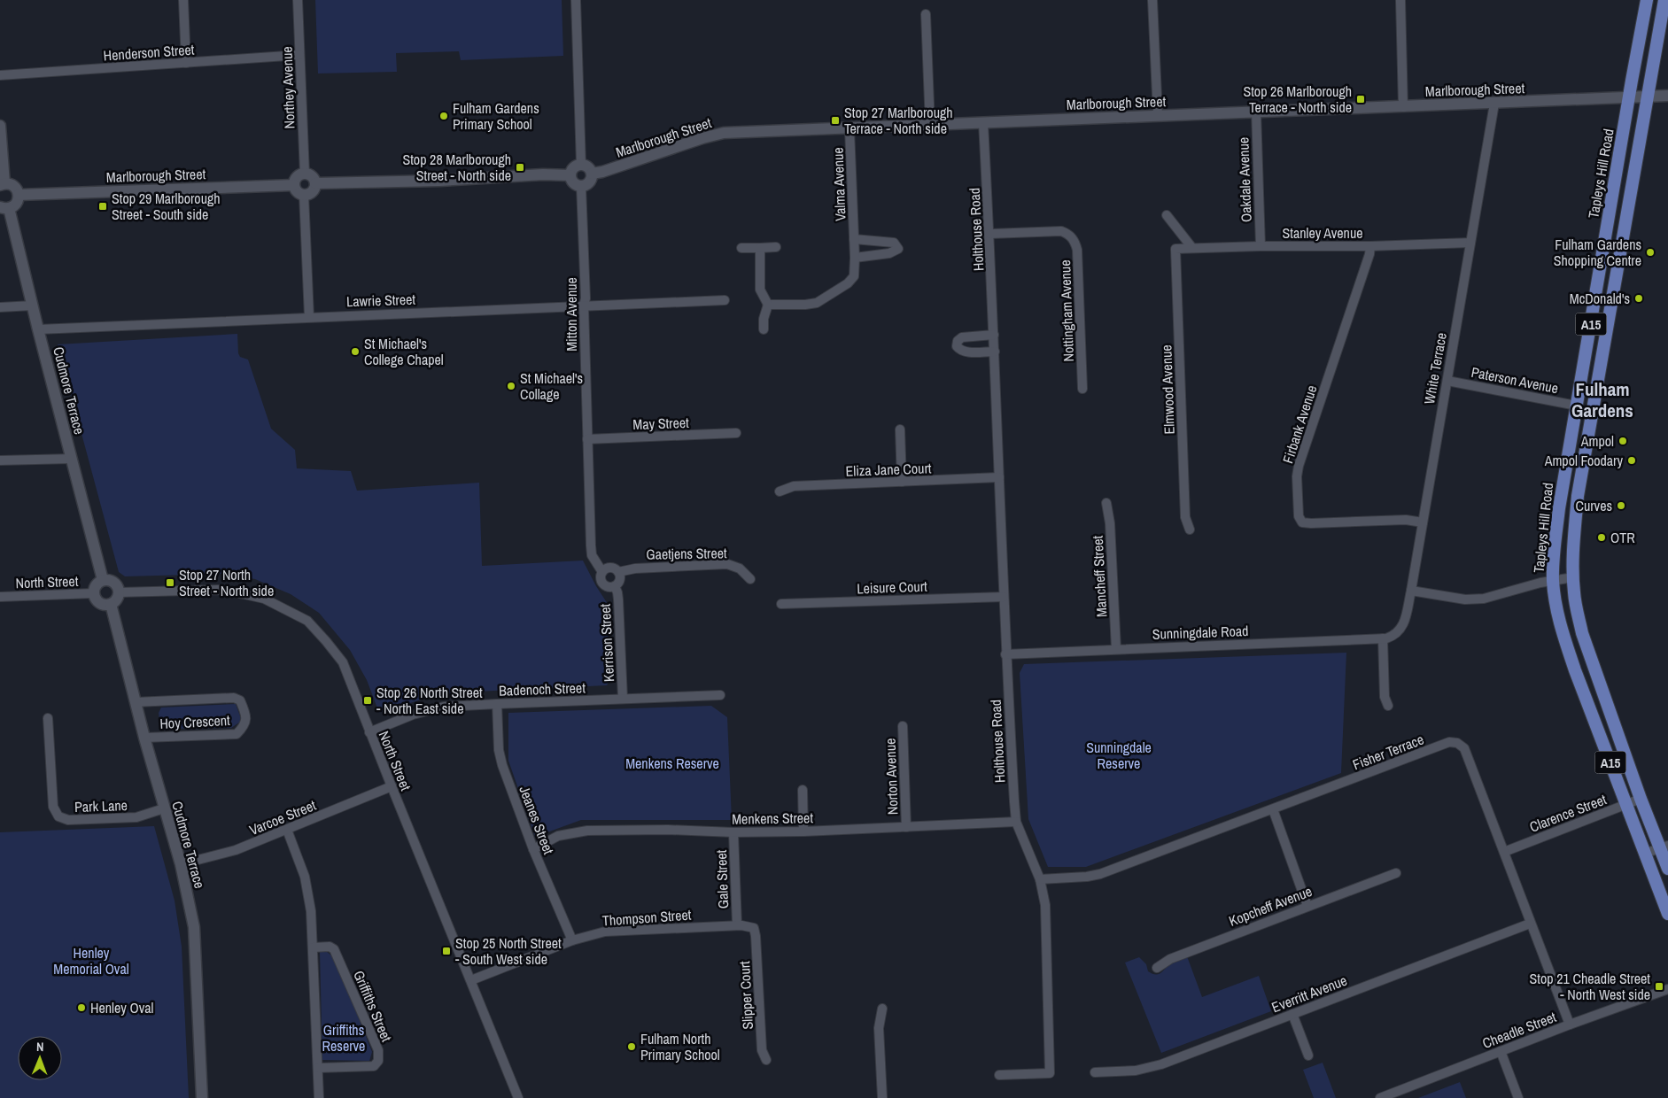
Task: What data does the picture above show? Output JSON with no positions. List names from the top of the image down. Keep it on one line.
{"streets":{"main road":["Tapleys Hill Road","A15"],"street":["Henderson Street","Northey Avenue","Marlborough Street","Oakdale Avenue","Valma Avenue","Holthouse Road","Stanley Avenue","Lawrie Street","Nottingham Avenue","Mitton Avenue","White Terrace","Paterson Avenue","Elmwood Avenue","Cudmore Terrace","May Street","Firbank Avenue","Eliza Jane Court","Gaetjens Street","Mancheff Street","North Street","Leisure Court","Sunningdale Road","Kerrison Street","Badenoch Street","Hoy Crescent","Fisher Terrace","Norton Avenue","Park Lane","Clarence Street","Varcoe Street","Menkens Street","Jeanes Street","Gale Street","Kopcheff Avenue","Thompson Street","Everritt Avenue","Slipper Court","Griffiths Street","Cheadle Street"]},"crossings":[["Henderson Street","Northey Avenue"],["Northey Avenue","Marlborough Street"],["Marlborough Street","Tapleys Hill Road"],["Marlborough Street","Oakdale Avenue"],["Marlborough Street","Valma Avenue"],["Marlborough Street","Holthouse Road"],["Marlborough Street","Mitton Avenue"],["Marlborough Street","A15"],["Marlborough Street","White Terrace"],["Tapleys Hill Road","Paterson Avenue"],["Tapleys Hill Road","Clarence Street"],["Oakdale Avenue","Stanley Avenue"],["Holthouse Road","Nottingham Avenue"],["Holthouse Road","Eliza Jane Court"],["Holthouse Road","Leisure Court"],["Holthouse Road","Sunningdale Road"],["Holthouse Road","Fisher Terrace"],["Holthouse Road","Menkens Street"],["Stanley Avenue","White Terrace"],["Stanley Avenue","Elmwood Avenue"],["Stanley Avenue","Firbank Avenue"],["Lawrie Street","Mitton Avenue"],["Lawrie Street","Cudmore Terrace"],["Mitton Avenue","May Street"],["Mitton Avenue","Gaetjens Street"],["Mitton Avenue","Kerrison Street"],["A15","Clarence Street"],["White Terrace","Paterson Avenue"],["White Terrace","Firbank Avenue"],["White Terrace","Sunningdale Road"],["Cudmore Terrace","North Street"],["Cudmore Terrace","Hoy Crescent"],["Cudmore Terrace","Park Lane"],["Cudmore Terrace","Varcoe Street"],["Gaetjens Street","Kerrison Street"],["Mancheff Street","Sunningdale Road"],["North Street","Badenoch Street"],["North Street","Varcoe Street"],["North Street","Thompson Street"],["Kerrison Street","Badenoch Street"],["Badenoch Street","Jeanes Street"],["Fisher Terrace","Clarence Street"],["Fisher Terrace","Everritt Avenue"],["Fisher Terrace","Cheadle Street"],["Norton Avenue","Menkens Street"],["Menkens Street","Jeanes Street"],["Menkens Street","Gale Street"],["Jeanes Street","Thompson Street"],["Gale Street","Thompson Street"],["Thompson Street","Slipper Court"]],"districts":["Fulham Gardens"],"parks":["Sunningdale Reserve","Menkens Reserve","Henley Memorial Oval","Griffiths Reserve"],"places":{"transit":["Stop 26 Marlborough Terrace - North side","Stop 27 Marlborough Terrace - North side","Stop 28 Marlborough Street - North side","Stop 29 Marlborough Street - South side","Stop 27 North Street - North side","Stop 26 North Street - North East side","Stop 25 North Street - South West side","Stop 21 Cheadle Street - North West side"],"other":["Fulham Gardens Primary School","Fulham Gardens Shopping Centre","McDonald's","St Michael's College Chapel","St Michael's Collage","Ampol","Ampol Foodary","Curves","OTR","Henley Oval","Fulham North Primary School"]},"north":"top"}
